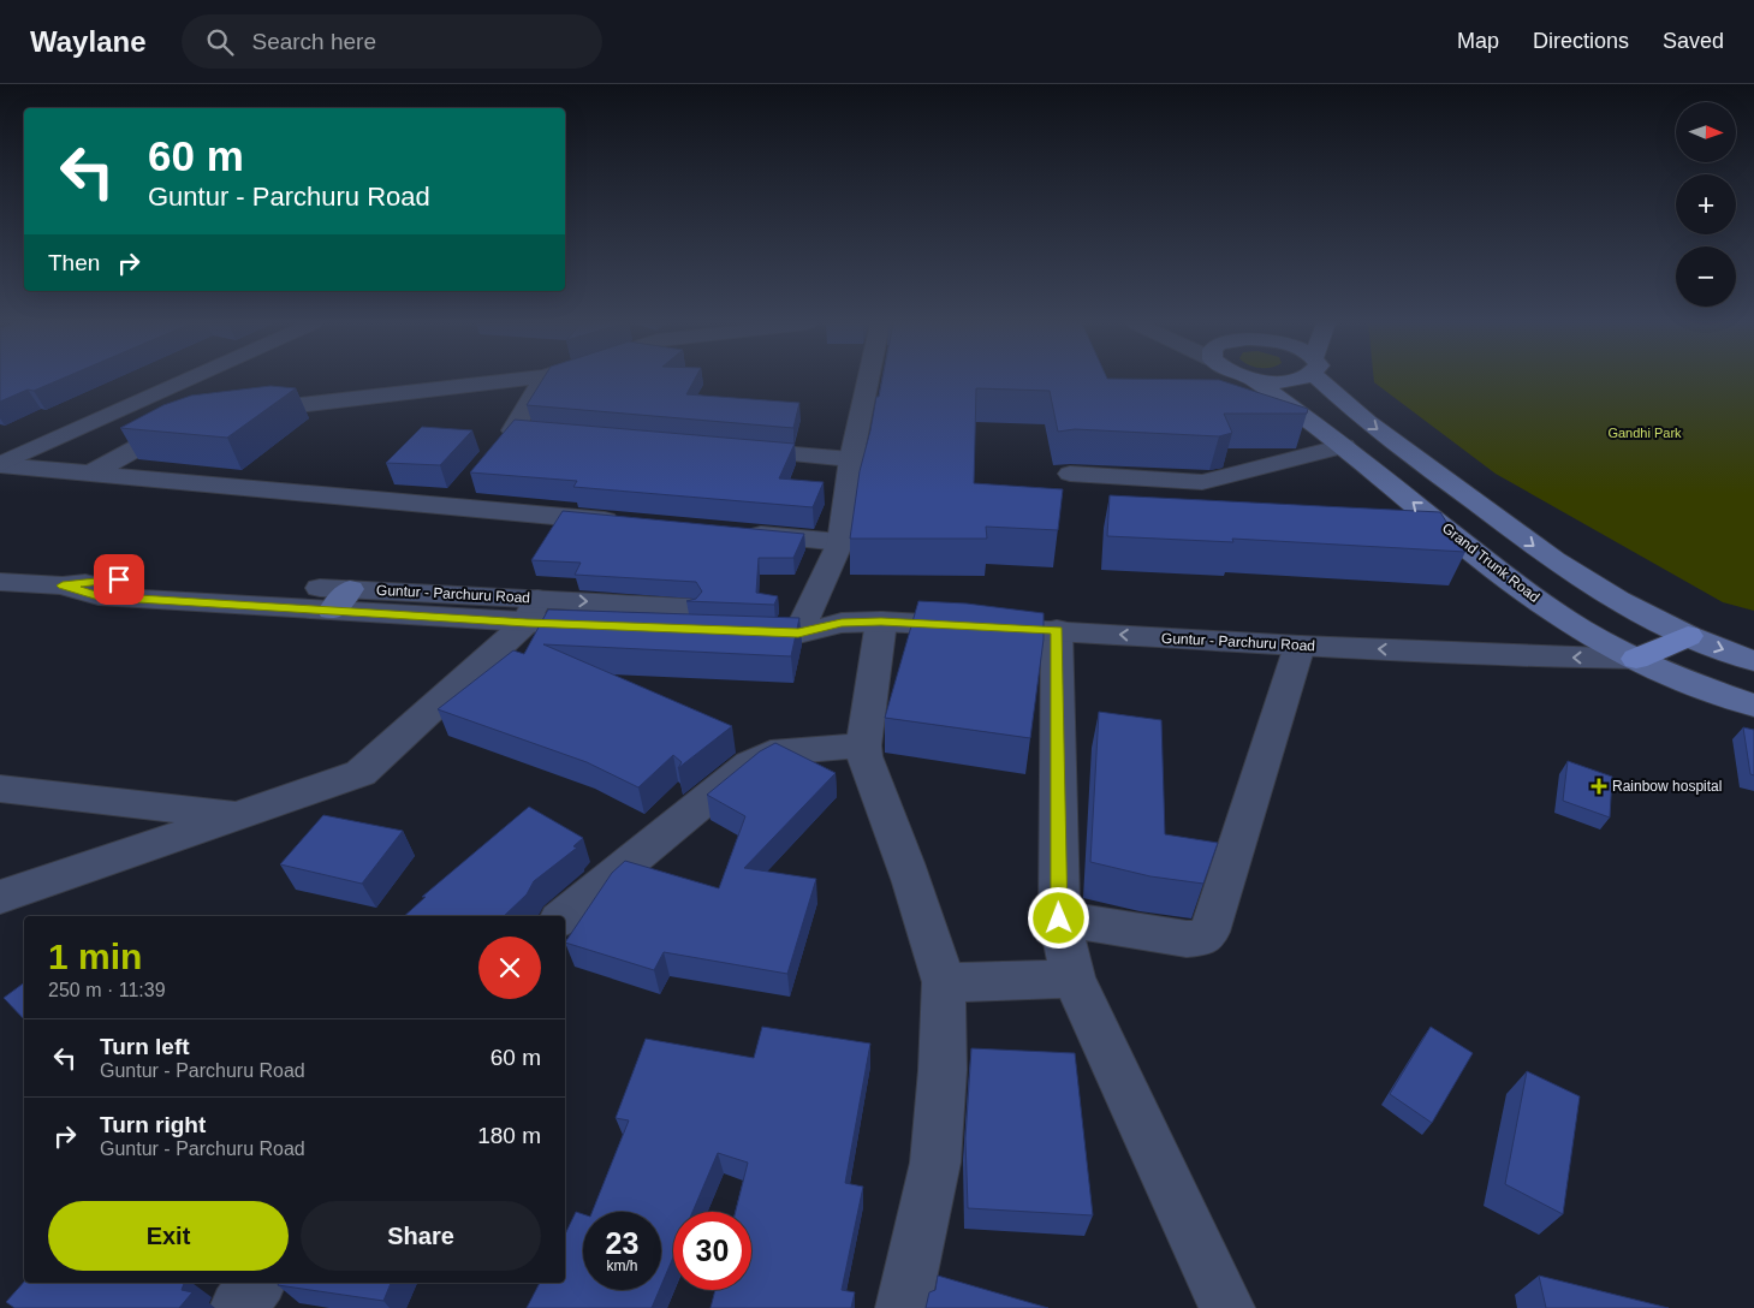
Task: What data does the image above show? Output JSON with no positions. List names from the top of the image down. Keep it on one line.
{"streets":{"main road":["Grand Trunk Road"],"street":["Guntur - Parchuru Road"]},"crossings":[["Grand Trunk Road","Guntur - Parchuru Road"]],"parks":["Gandhi Park"],"places":{"health":["Rainbow hospital"]},"north":"right","page":{"header":"Waylane","search":"Search here","nav":["Map","Directions","Saved"],"map_buttons":["+","−"],"turn":["60 m","Guntur - Parchuru Road"],"then":"Then","heading":["1 min","250 m · 11:39"],"list":[{"name":"Turn left","note":"Guntur - Parchuru Road","value":"60 m"},{"name":"Turn right","note":"Guntur - Parchuru Road","value":"180 m"}],"buttons":["Exit","Share"],"speed":"23 km/h","limit":"30"}}
